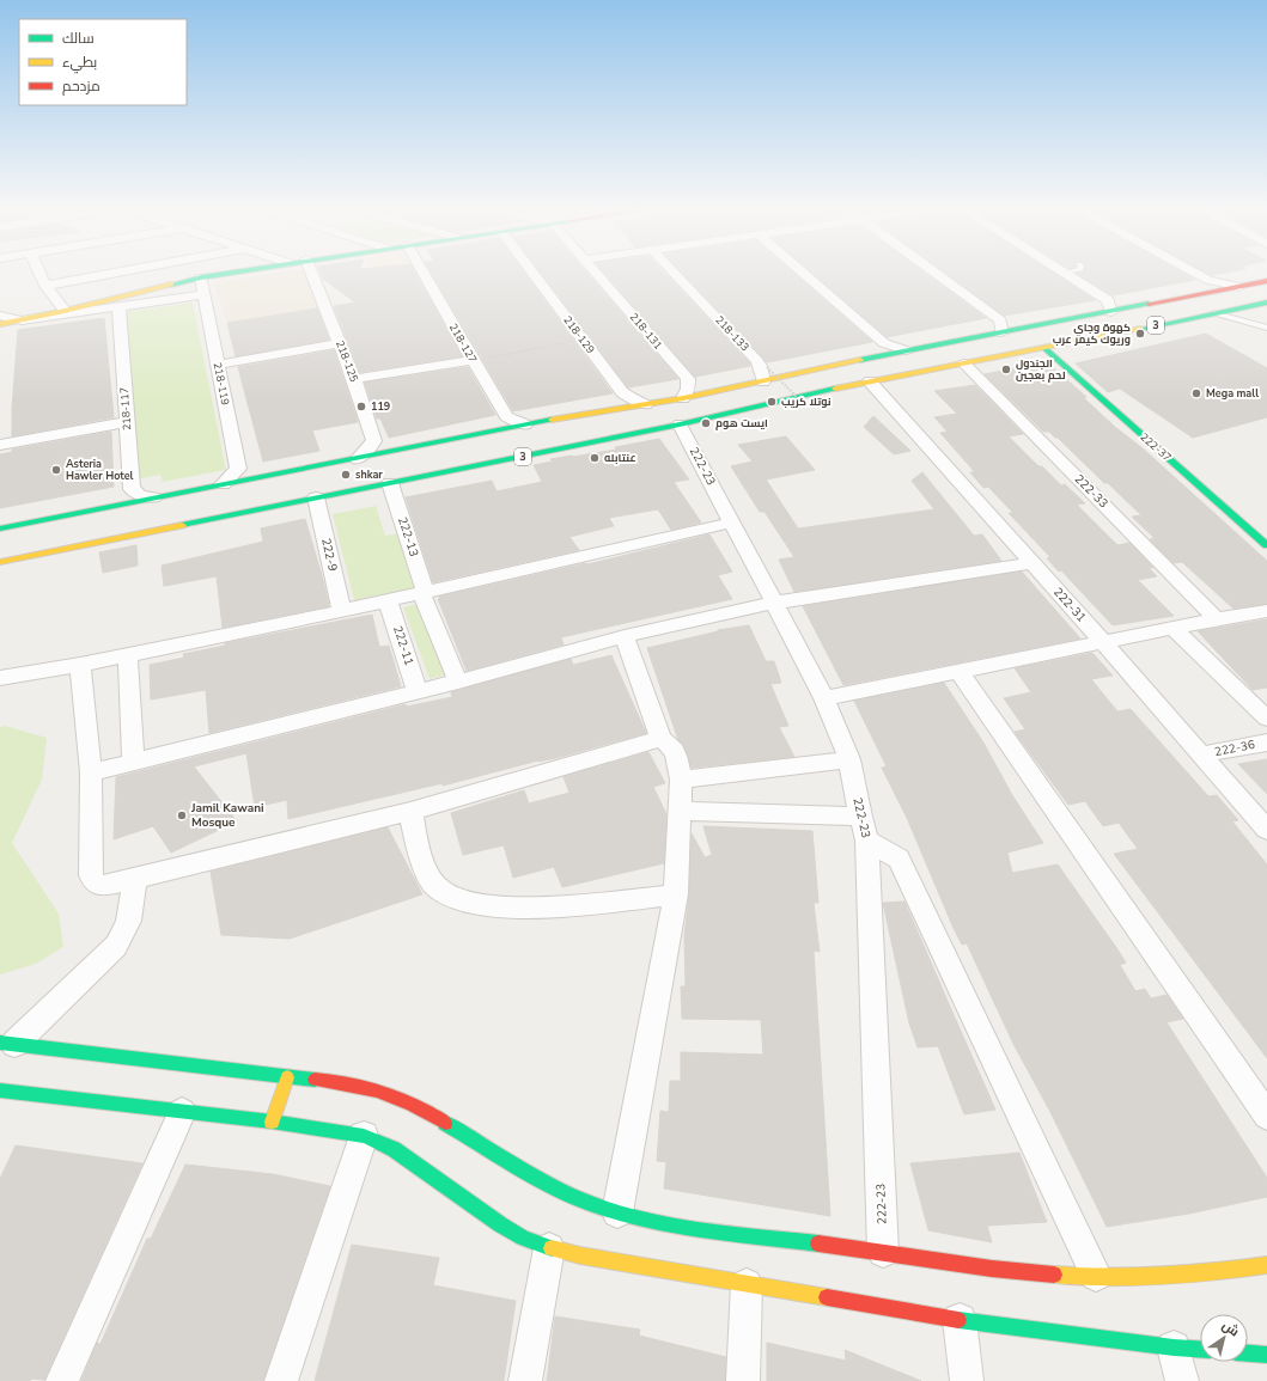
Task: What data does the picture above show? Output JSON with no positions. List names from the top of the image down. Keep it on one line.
{"streets":{"main road":["3","222-37"],"street":["218-131","218-133","218-129","218-127","218-125","218-119","218-117","222-23","222-33","222-13","222-9","222-31","222-11","222-36"]},"crossings":[["3","218-131"],["3","218-133"],["3","218-129"],["3","218-127"],["3","218-125"],["3","218-119"],["3","218-117"],["3","222-37"],["3","222-23"],["3","222-33"],["3","222-13"],["3","222-9"],["3","222-31"],["222-31","222-36"]],"places":["كهوة وجاي وريوك كيمر عرب","الجندول لحم بعجين","Mega mall","نوتلا كريب","119","ايست هوم","عنتابله","Asteria Hawler Hotel","shkar","Jamil Kawani Mosque"],"legend":["سالك","بطيء","مزدحم"],"north":"top right"}
